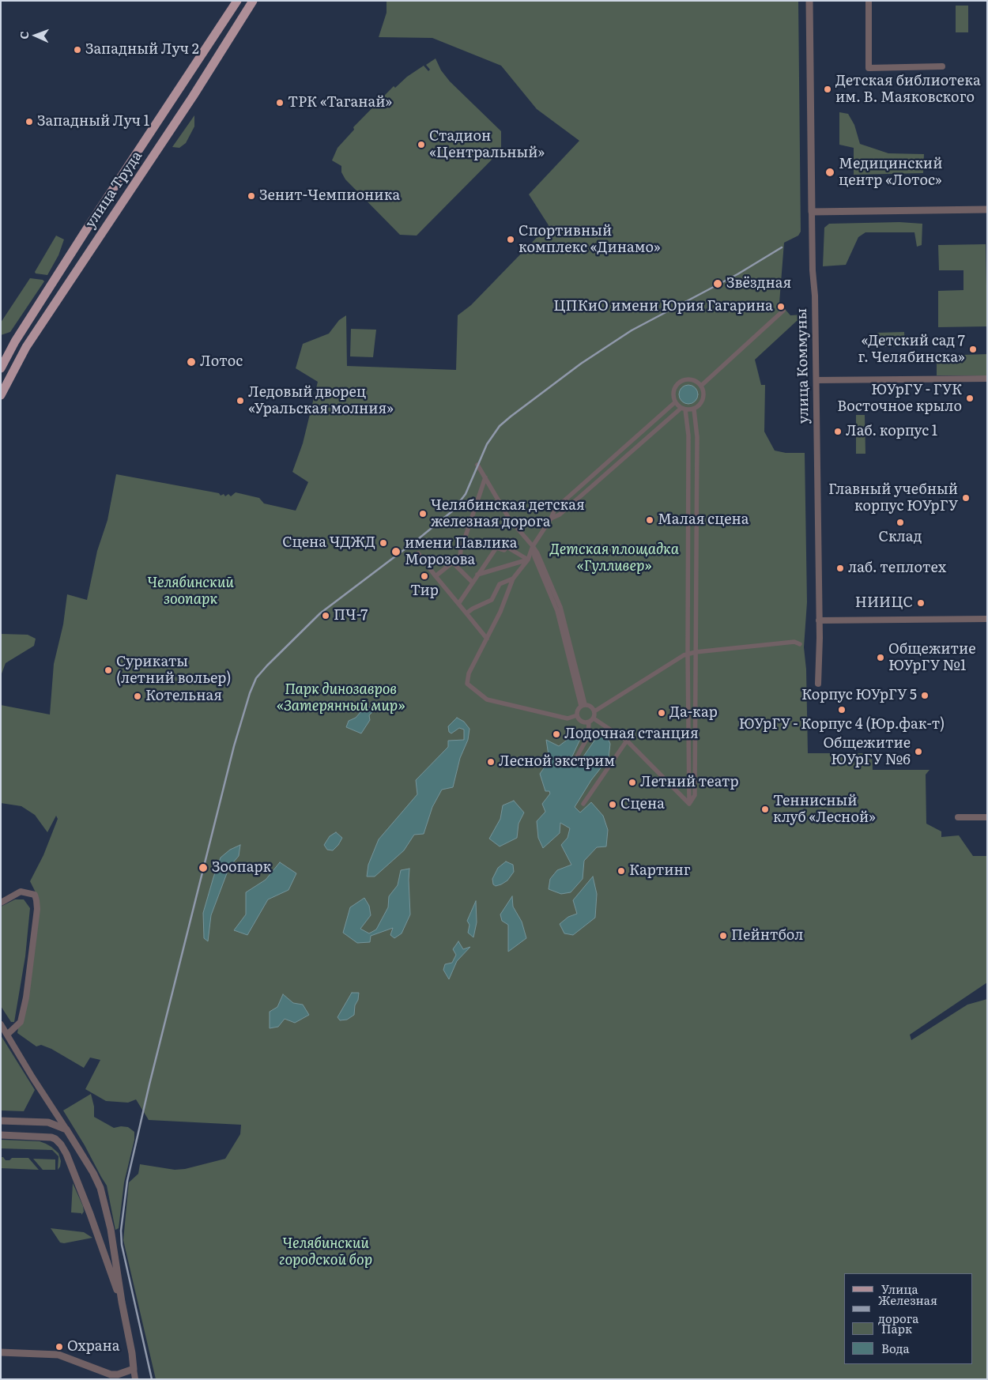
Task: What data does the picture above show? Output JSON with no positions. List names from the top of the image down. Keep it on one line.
{"streets":{"main road":["улица Труда"],"street":["улица Коммуны"]},"parks":["Детская площадка «Гулливер»","Челябинский зоопарк","Парк динозавров «Затерянный мир»","Челябинский городской бор"],"places":["Западный Луч 2","Детская библиотека им. В. Маяковского","ТРК «Таганай»","Западный Луч 1","Стадион «Центральный»","Медицинский центр «Лотос»","Зенит-Чемпионика","Спортивный комплекс «Динамо»","Звёздная","ЦПКиО имени Юрия Гагарина","«Детский сад 7 г. Челябинска»","Лотос","ЮУрГУ - ГУК Восточное крыло","Ледовый дворец «Уральская молния»","Лаб. корпус 1","Главный учебный корпус ЮУрГУ","Челябинская детская железная дорога","Малая сцена","Склад","Сцена ЧДЖД","имени Павлика Морозова","лаб. теплотех","Тир","НИИЦС","ПЧ-7","Общежитие ЮУрГУ №1","Сурикаты (летний вольер)","Корпус ЮУрГУ 5","Котельная","ЮУрГУ - Корпус 4 (Юр.фак-т)","Да-кар","Лодочная станция","Общежитие ЮУрГУ №6","Лесной экстрим","Летний театр","Сцена","Теннисный клуб «Лесной»","Зоопарк","Картинг","Пейнтбол","Охрана"],"legend":["Улица","Железная дорога","Парк","Вода"],"north":"left"}
